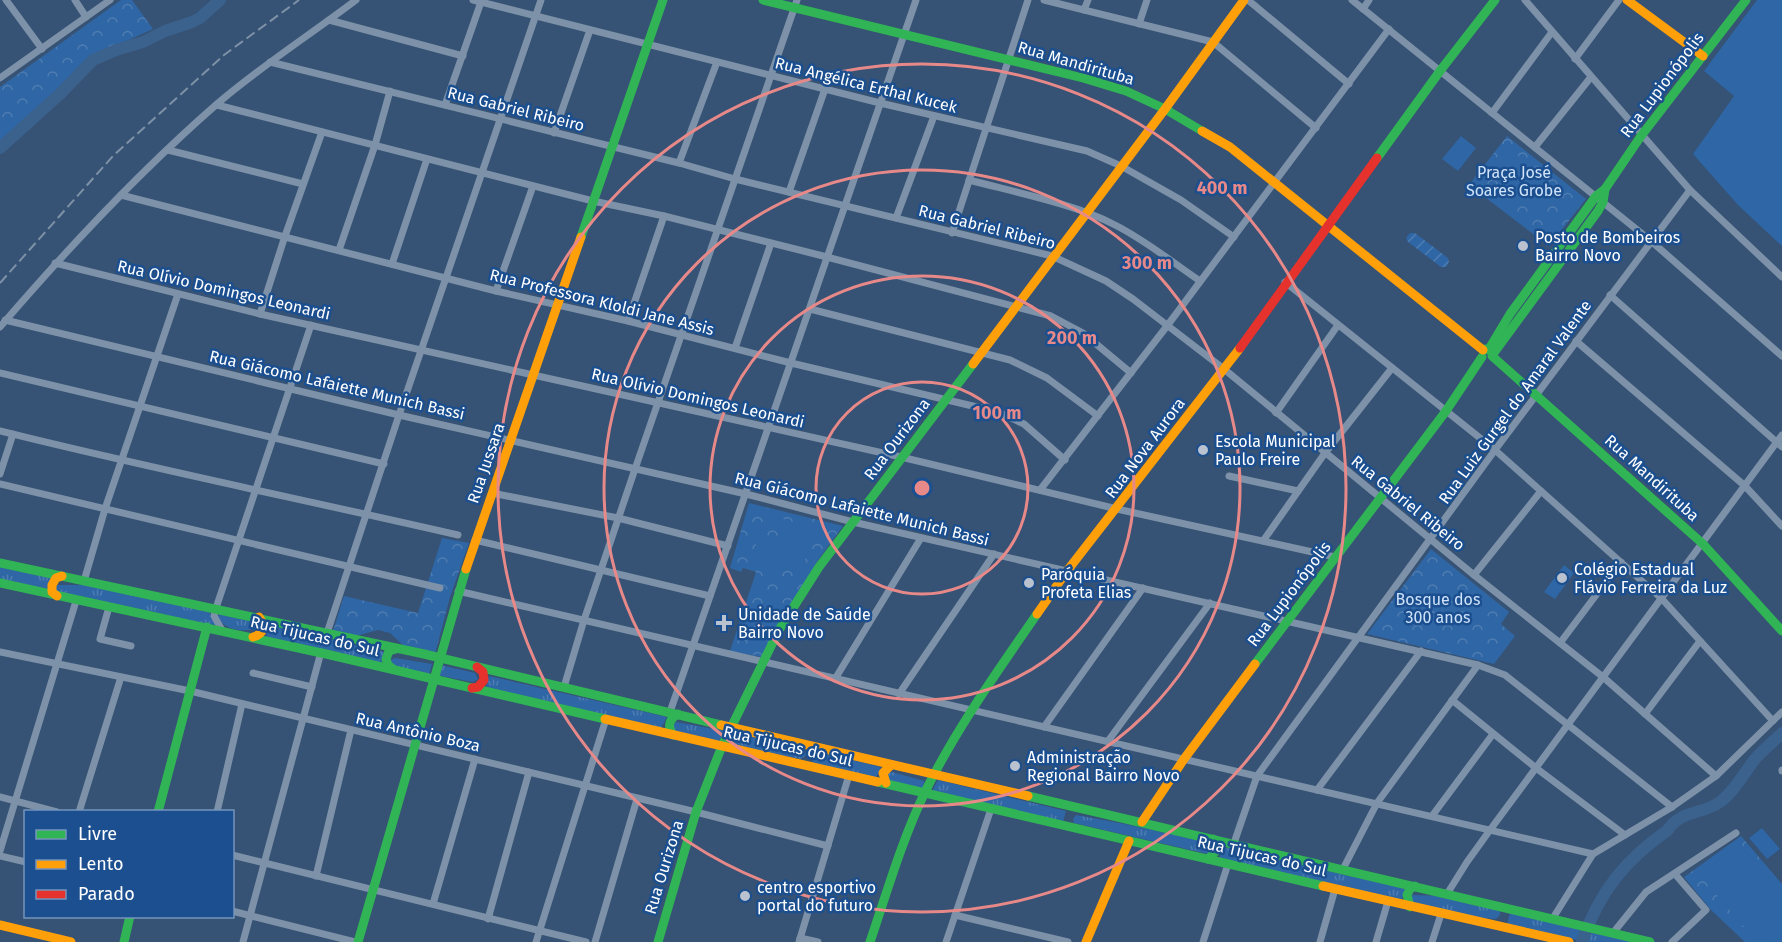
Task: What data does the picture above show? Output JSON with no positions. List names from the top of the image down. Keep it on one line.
{"streets":{"main road":["Rua Mandirituba","Rua Lupionópolis","Rua Ourizona","Rua Nova Aurora","Rua Jussara","Rua Tijucas do Sul"],"street":["Rua Angélica Erthal Kucek","Rua Gabriel Ribeiro","Rua Olívio Domingos Leonardi","Rua Professora Kloldi Jane Assis","Rua Giácomo Lafaiette Munich Bassi","Rua Luiz Gurgel do Amaral Valente","Rua Antônio Boza"]},"crossings":[["Rua Mandirituba","Rua Lupionópolis"],["Rua Mandirituba","Rua Luiz Gurgel do Amaral Valente"],["Rua Mandirituba","Rua Ourizona"],["Rua Mandirituba","Rua Nova Aurora"],["Rua Angélica Erthal Kucek","Rua Ourizona"],["Rua Angélica Erthal Kucek","Rua Jussara"],["Rua Lupionópolis","Rua Gabriel Ribeiro"],["Rua Lupionópolis","Rua Olívio Domingos Leonardi"],["Rua Lupionópolis","Rua Giácomo Lafaiette Munich Bassi"],["Rua Lupionópolis","Rua Tijucas do Sul"],["Rua Gabriel Ribeiro","Rua Luiz Gurgel do Amaral Valente"],["Rua Gabriel Ribeiro","Rua Ourizona"],["Rua Gabriel Ribeiro","Rua Nova Aurora"],["Rua Gabriel Ribeiro","Rua Jussara"],["Rua Olívio Domingos Leonardi","Rua Ourizona"],["Rua Olívio Domingos Leonardi","Rua Nova Aurora"],["Rua Olívio Domingos Leonardi","Rua Jussara"],["Rua Professora Kloldi Jane Assis","Rua Ourizona"],["Rua Professora Kloldi Jane Assis","Rua Jussara"],["Rua Giácomo Lafaiette Munich Bassi","Rua Luiz Gurgel do Amaral Valente"],["Rua Giácomo Lafaiette Munich Bassi","Rua Ourizona"],["Rua Giácomo Lafaiette Munich Bassi","Rua Nova Aurora"],["Rua Giácomo Lafaiette Munich Bassi","Rua Jussara"],["Rua Luiz Gurgel do Amaral Valente","Rua Tijucas do Sul"],["Rua Ourizona","Rua Tijucas do Sul"],["Rua Ourizona","Rua Antônio Boza"],["Rua Nova Aurora","Rua Tijucas do Sul"],["Rua Jussara","Rua Tijucas do Sul"],["Rua Jussara","Rua Antônio Boza"]],"parks":["Praça José Soares Grobe","Bosque dos 300 anos"],"places":{"other":["Posto de Bombeiros Bairro Novo","Escola Municipal Paulo Freire","Colégio Estadual Flávio Ferreira da Luz","Paróquia Profeta Elias","Administração Regional Bairro Novo","centro esportivo portal do futuro"],"health":["Unidade de Saúde Bairro Novo"]},"legend":["Livre","Lento","Parado"],"rings":["400 m","300 m","200 m","100 m"]}
